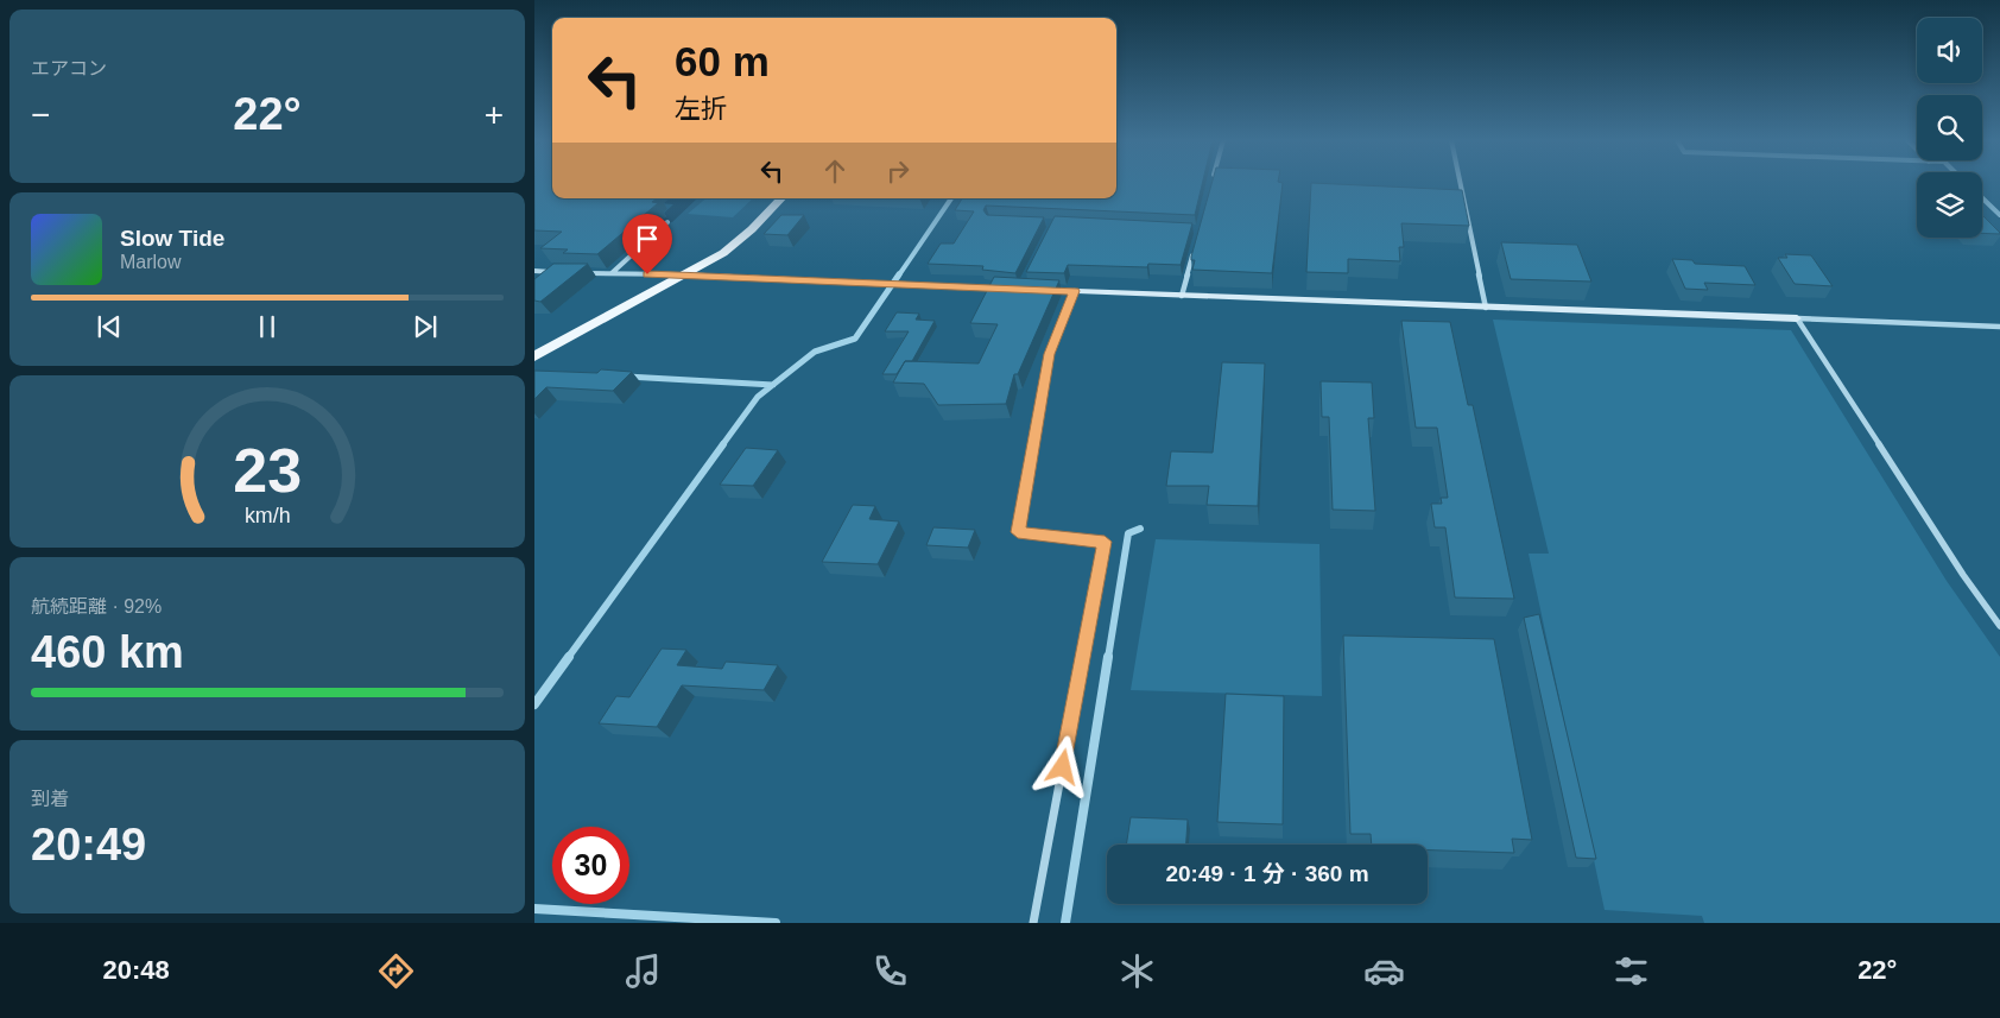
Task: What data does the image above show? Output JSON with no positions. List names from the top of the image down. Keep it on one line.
{"page":{"tile":["エアコン",["航続距離 · 92%","460 km"],["到着","20:49"]],"turn":["60 m","左折"],"heat":["−","22°","+"],"song":["Slow Tide","Marlow"],"limit":"30","trip":"20:49 · 1 分 · 360 m","tabs":["20:48","22°"],"gauge":["23","km/h"]}}
